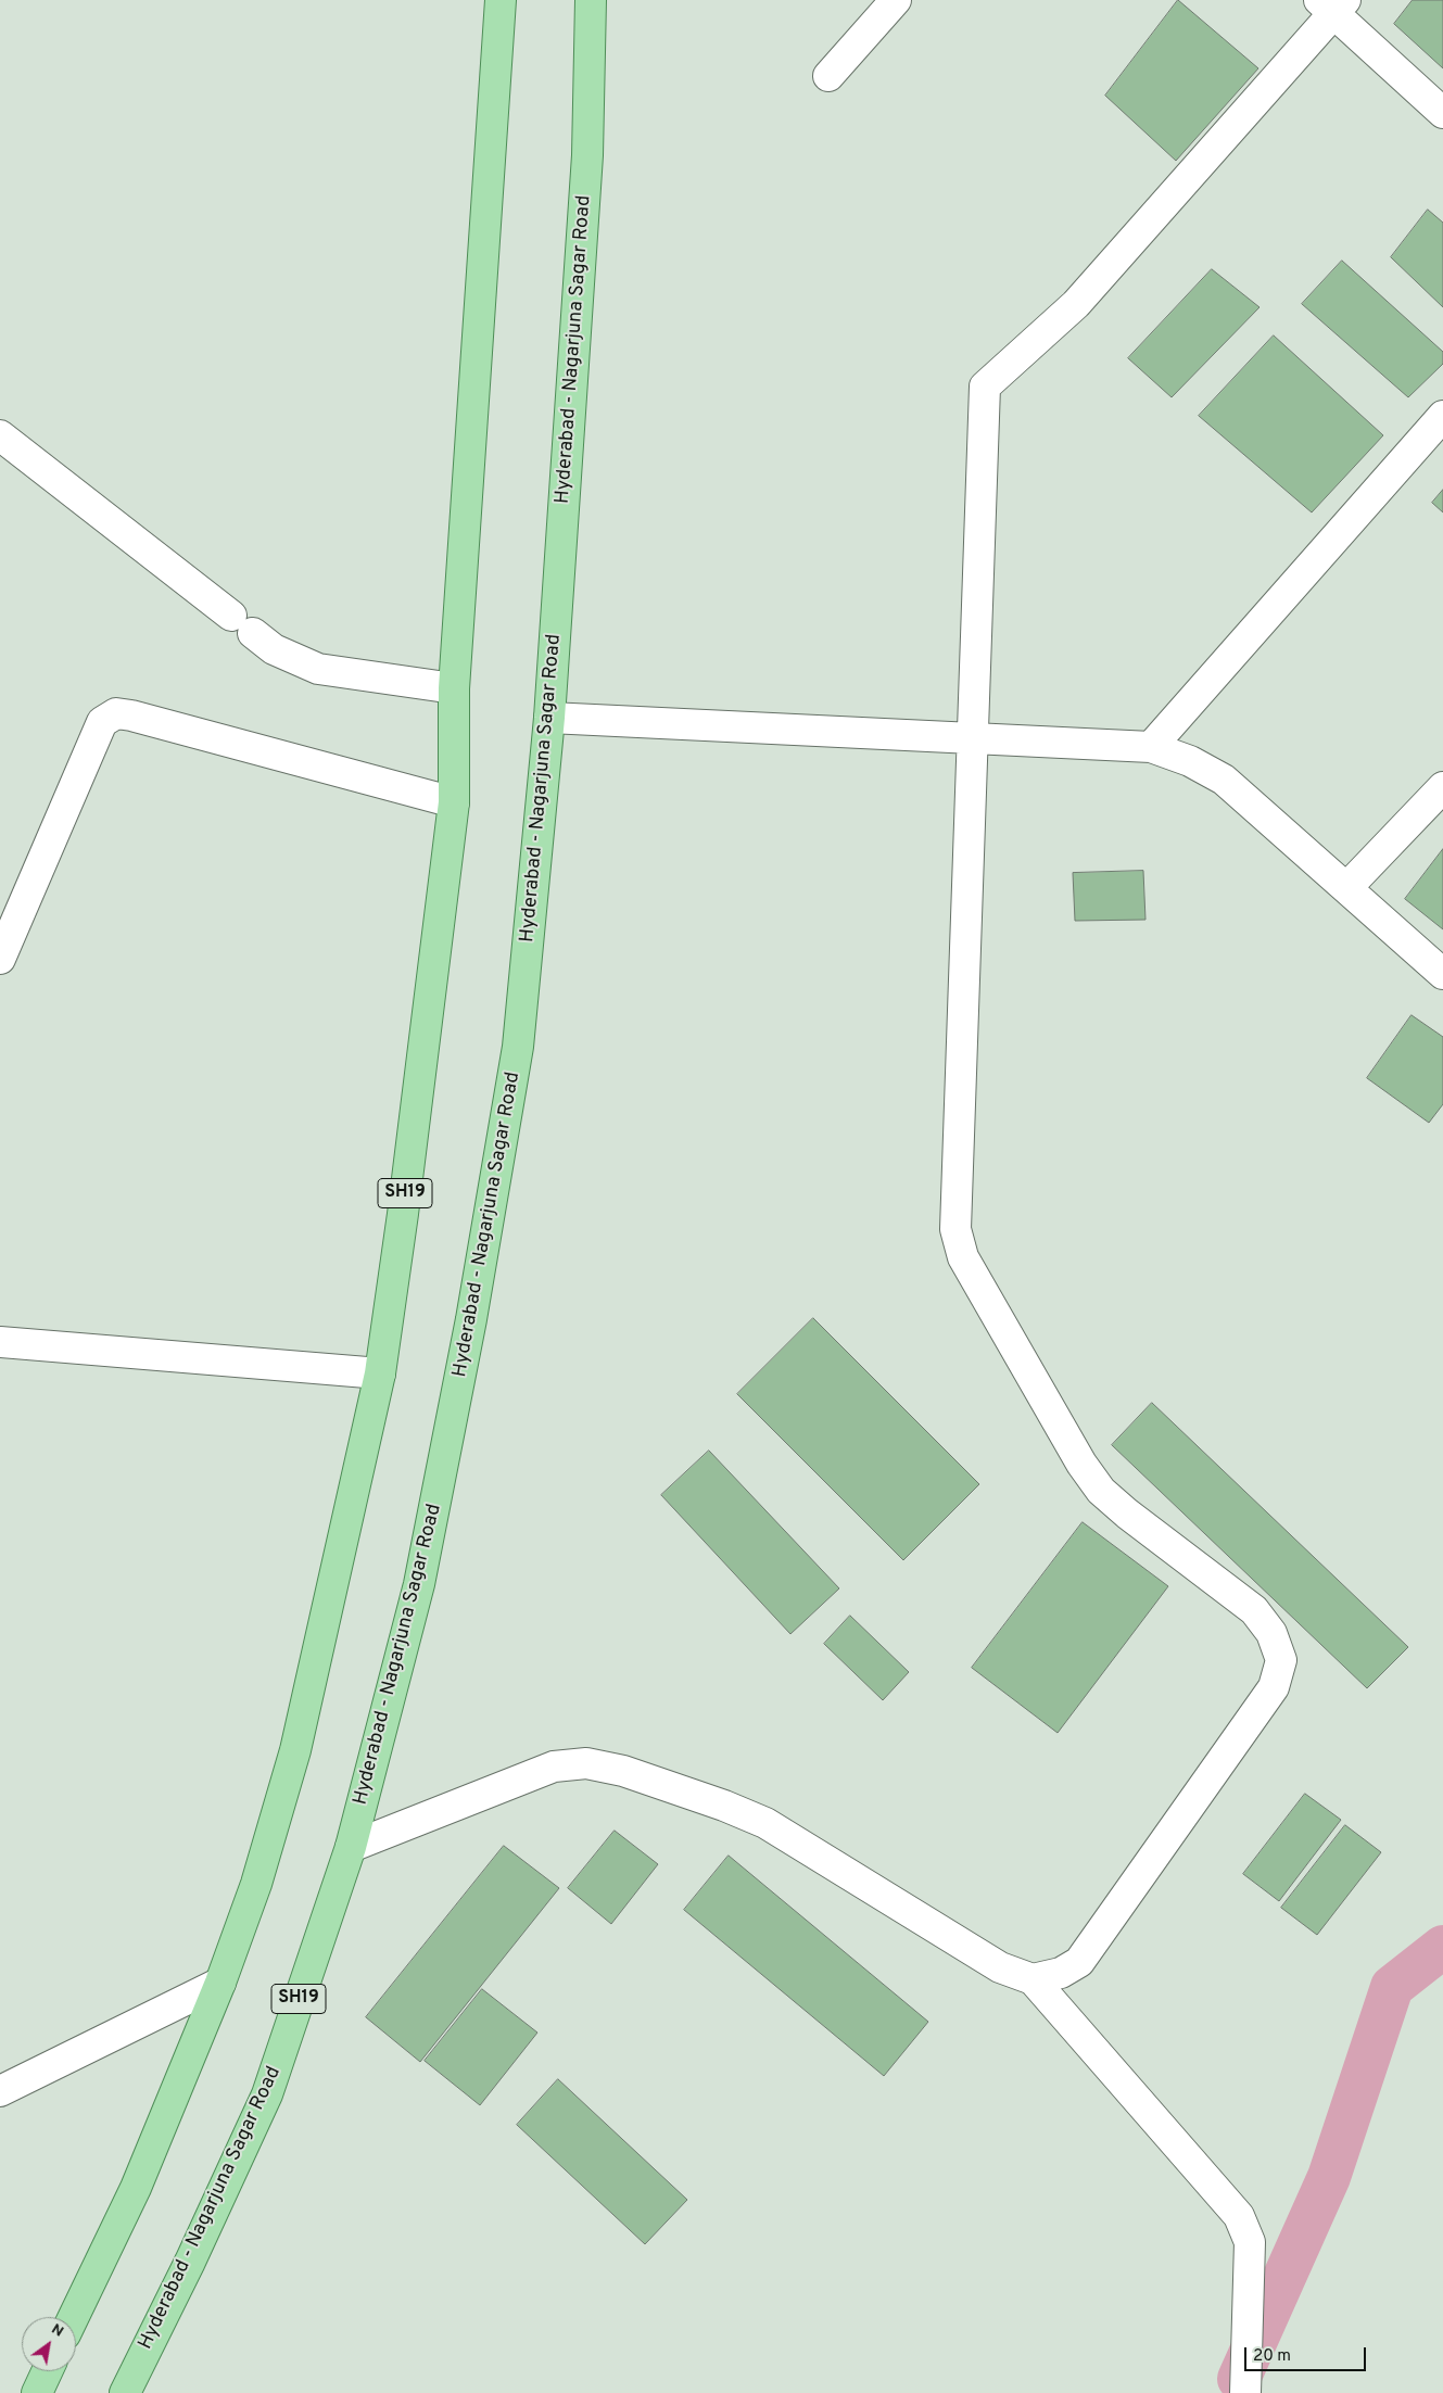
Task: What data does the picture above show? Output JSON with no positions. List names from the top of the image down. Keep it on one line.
{"streets":{"main road":["Hyderabad - Nagarjuna Sagar Road","SH19"]},"scale_bar":"20 m","north":"top right"}
